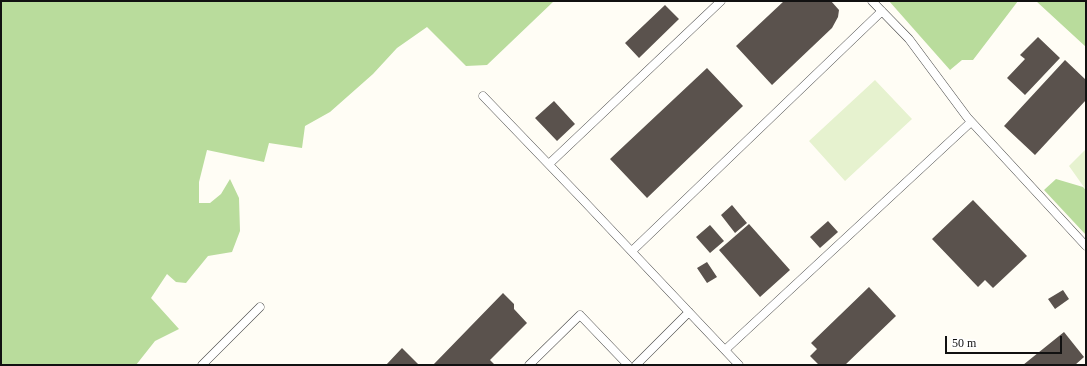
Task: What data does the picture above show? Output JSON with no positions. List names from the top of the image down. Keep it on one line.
{"scale_bar":"50 m"}
